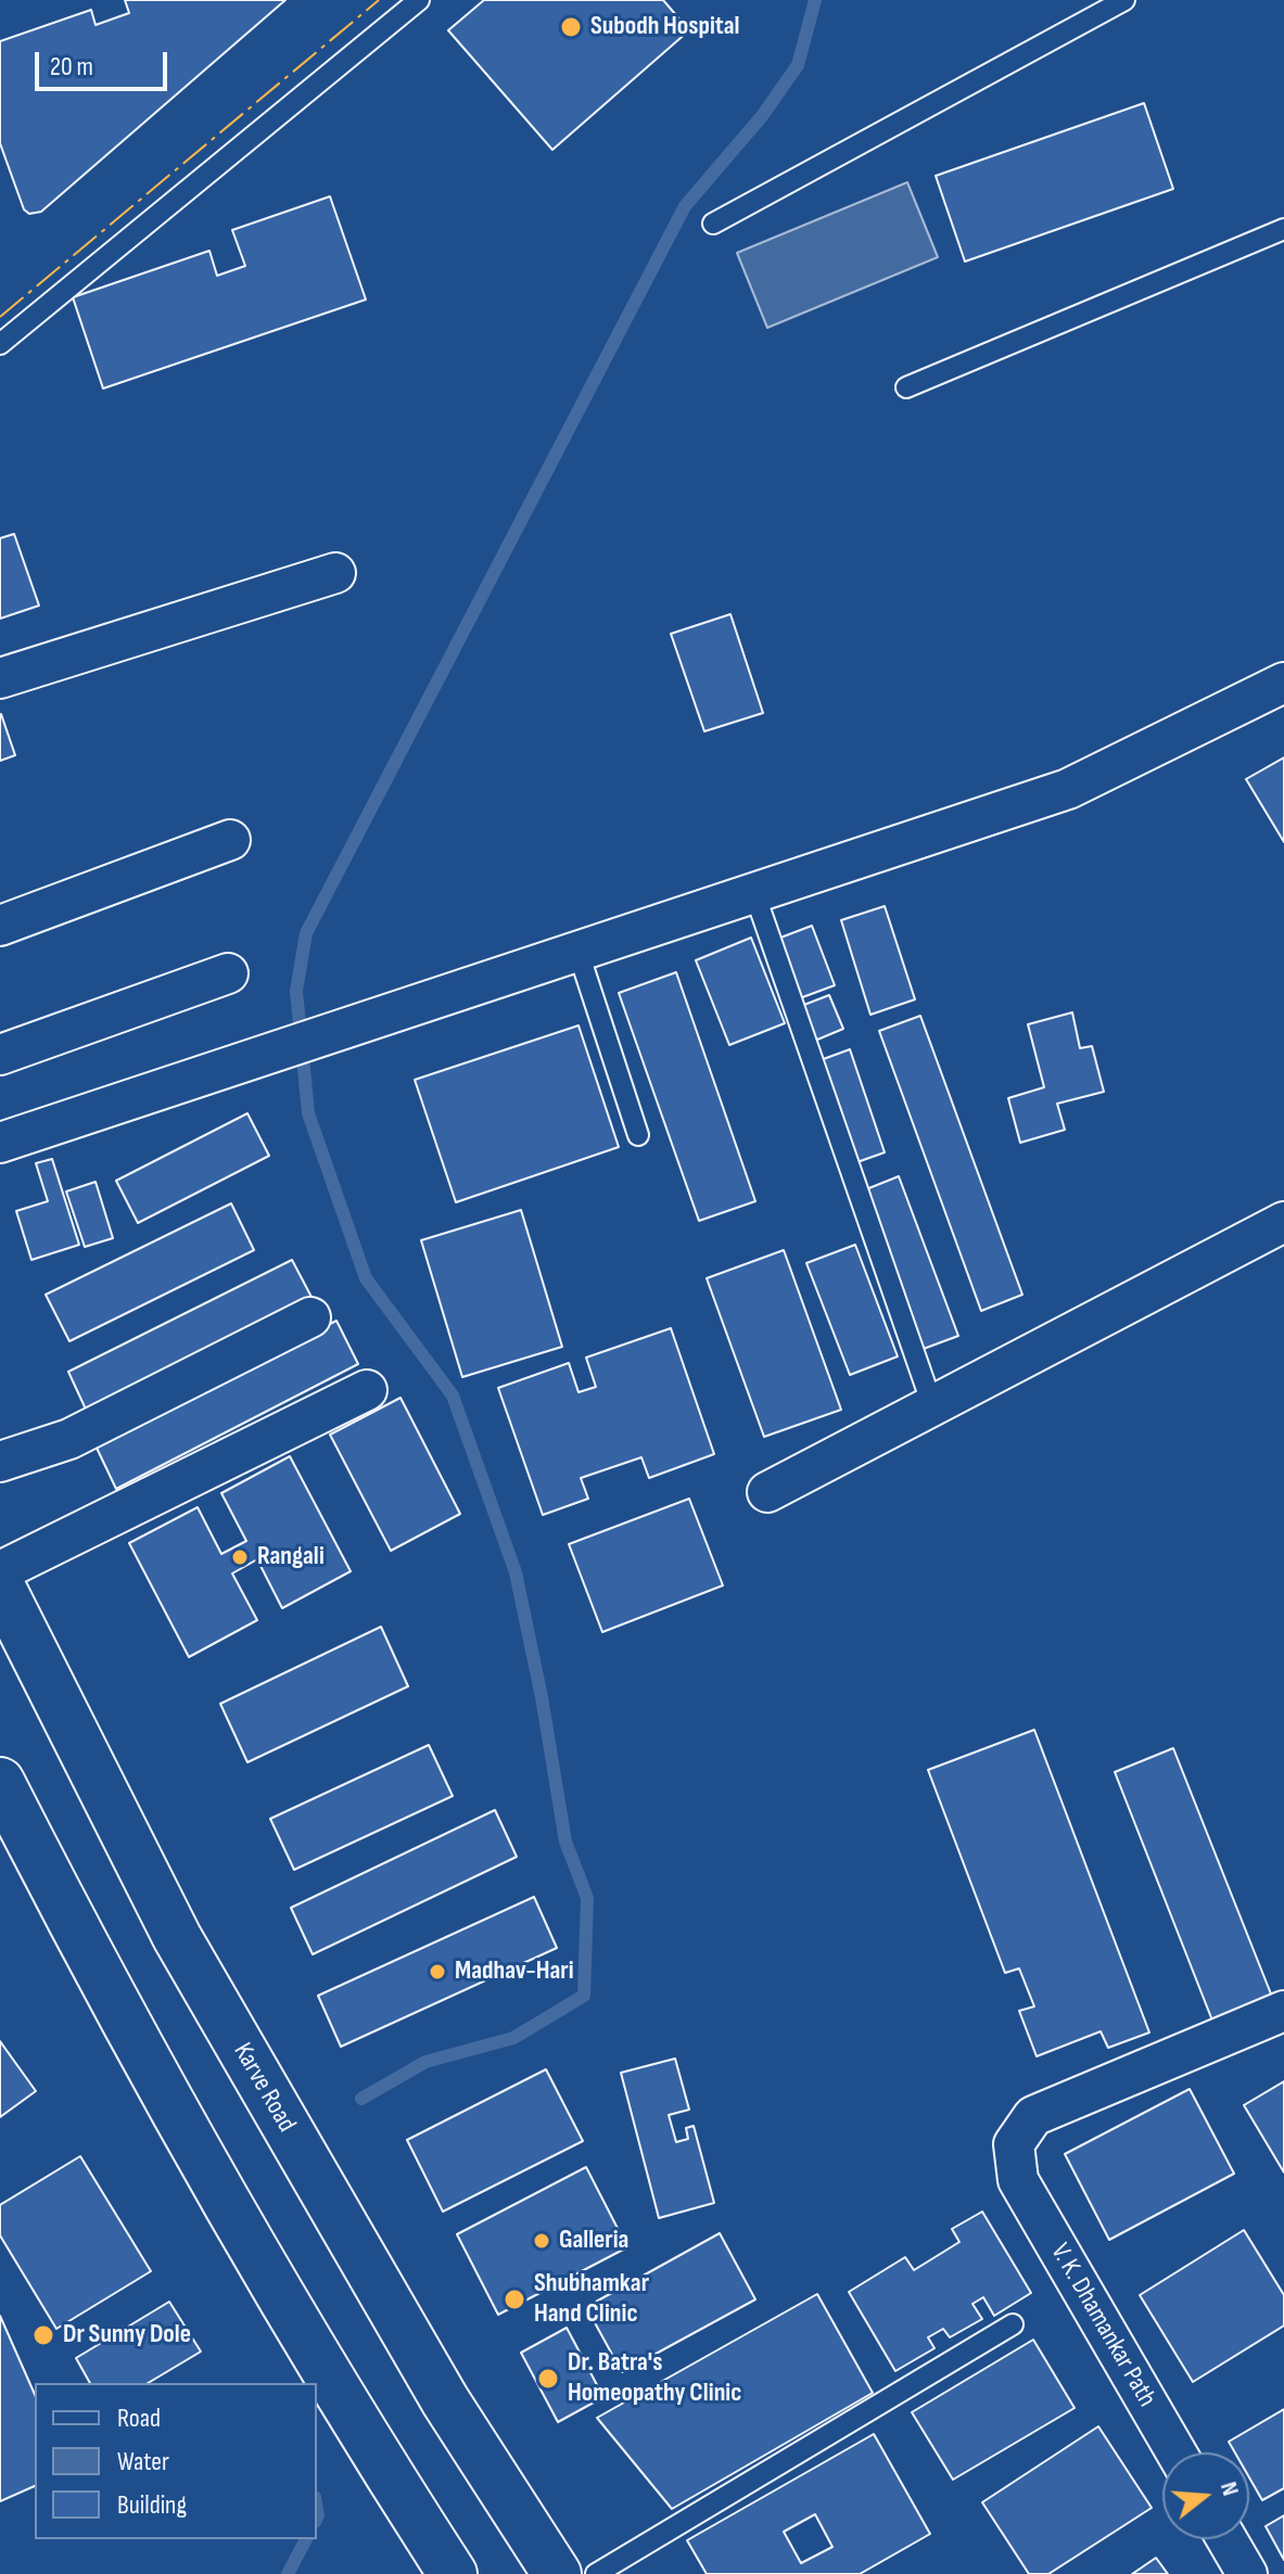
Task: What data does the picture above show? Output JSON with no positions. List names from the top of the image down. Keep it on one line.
{"streets":{"main road":["Karve Road"],"street":["V. K. Dhamankar Path"]},"places":["Subodh Hospital","Rangali","Madhav-Hari","Galleria","Shubhamkar Hand Clinic","Dr Sunny Dole","Dr. Batra's Homeopathy Clinic"],"legend":["Road","Water","Building"],"scale_bar":"20 m","north":"right"}
